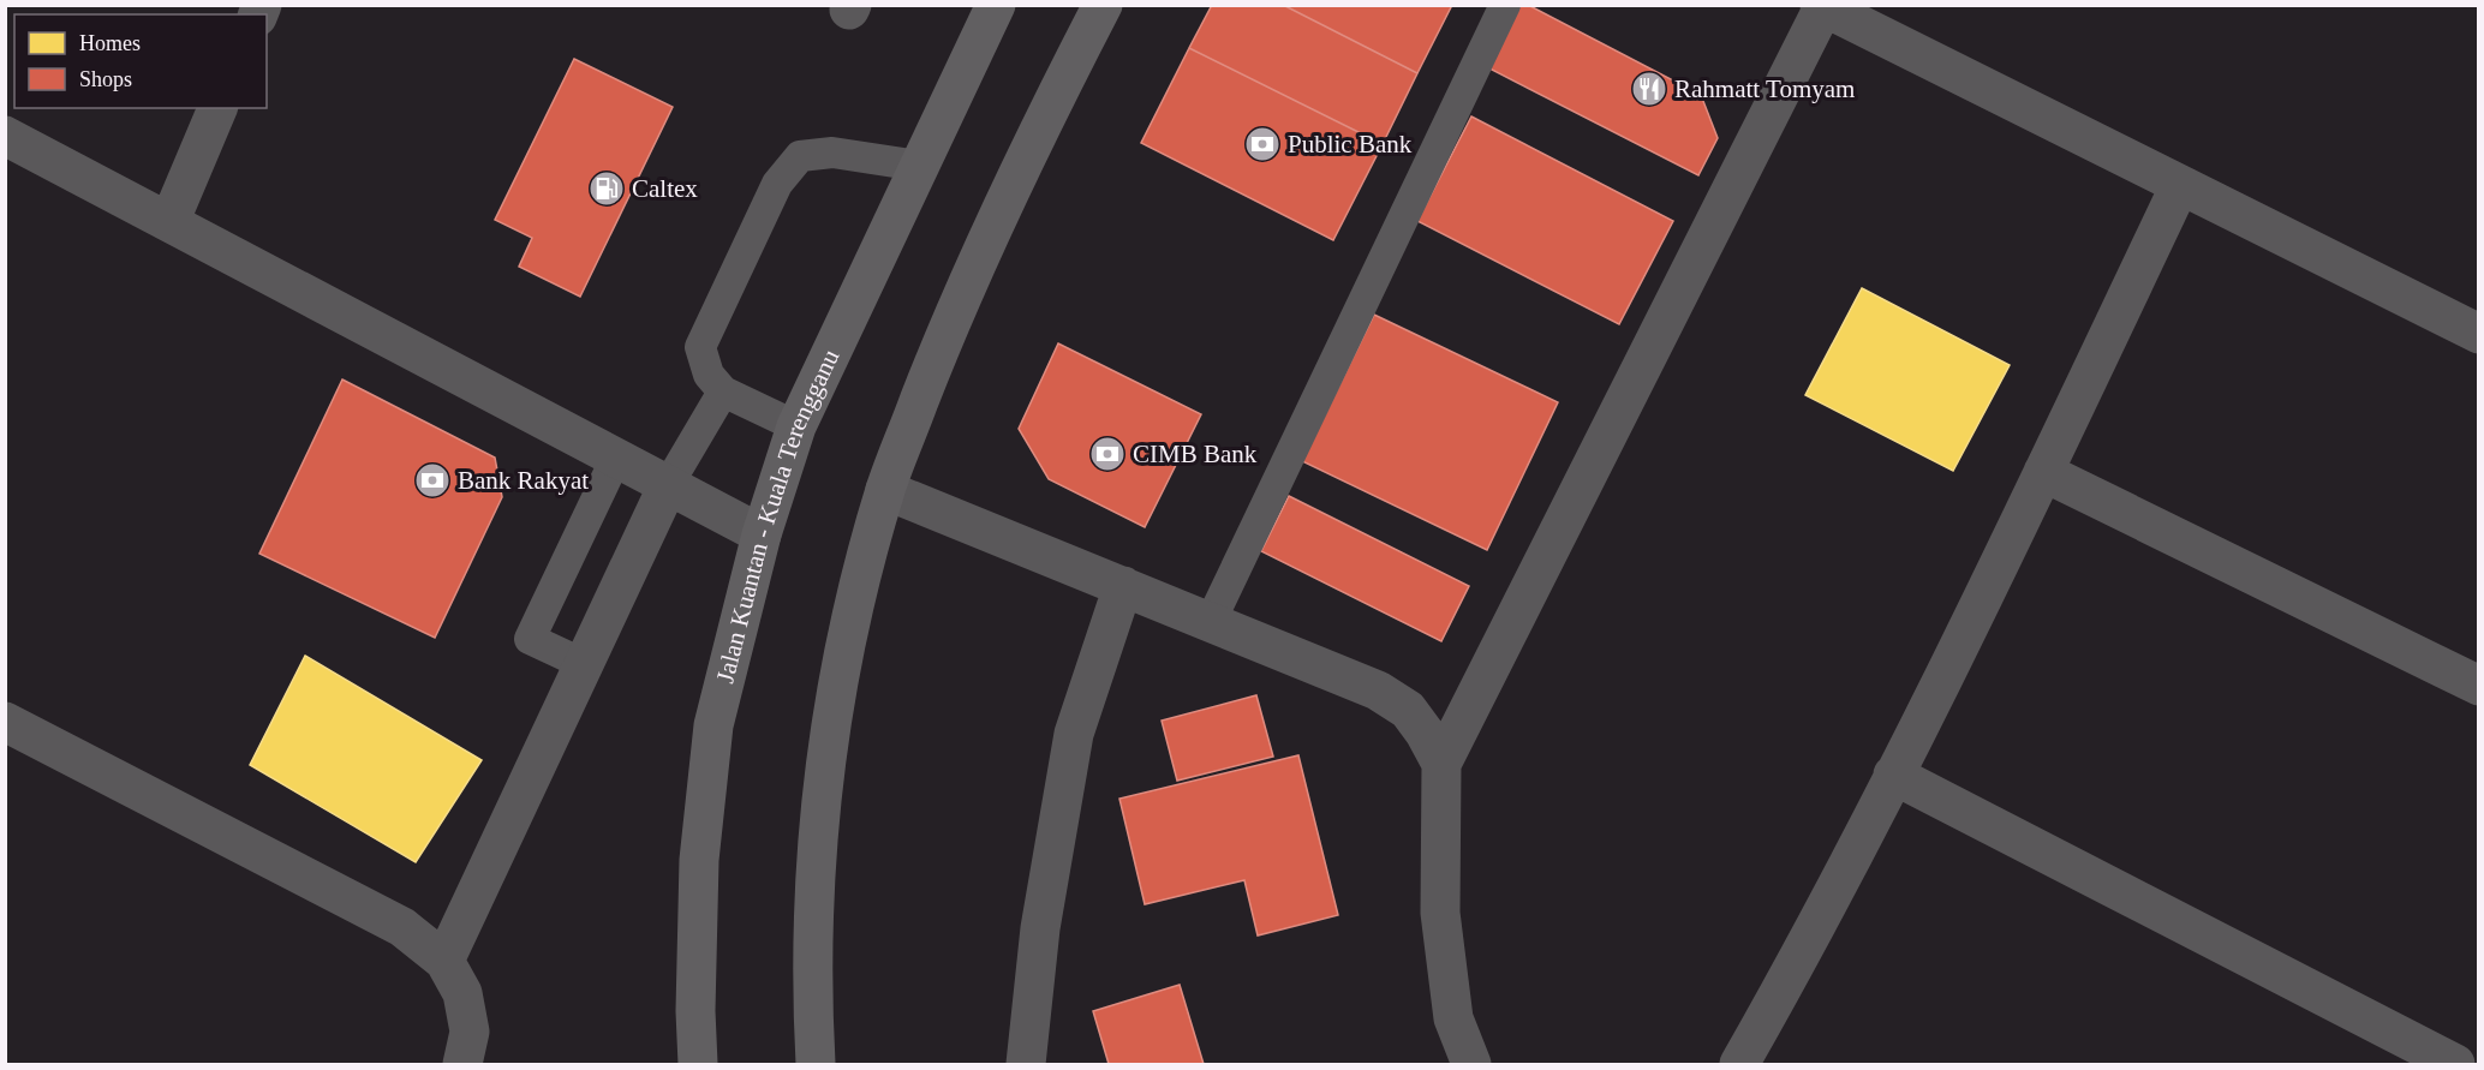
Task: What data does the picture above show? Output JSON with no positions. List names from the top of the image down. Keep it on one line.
{"streets":{"highway":["Jalan Kuantan - Kuala Terengganu"]},"places":{"restaurant":["Rahmatt Tomyam"],"bank":["Public Bank","CIMB Bank","Bank Rakyat"],"fuel station":["Caltex"]},"legend":["Homes","Shops"]}
